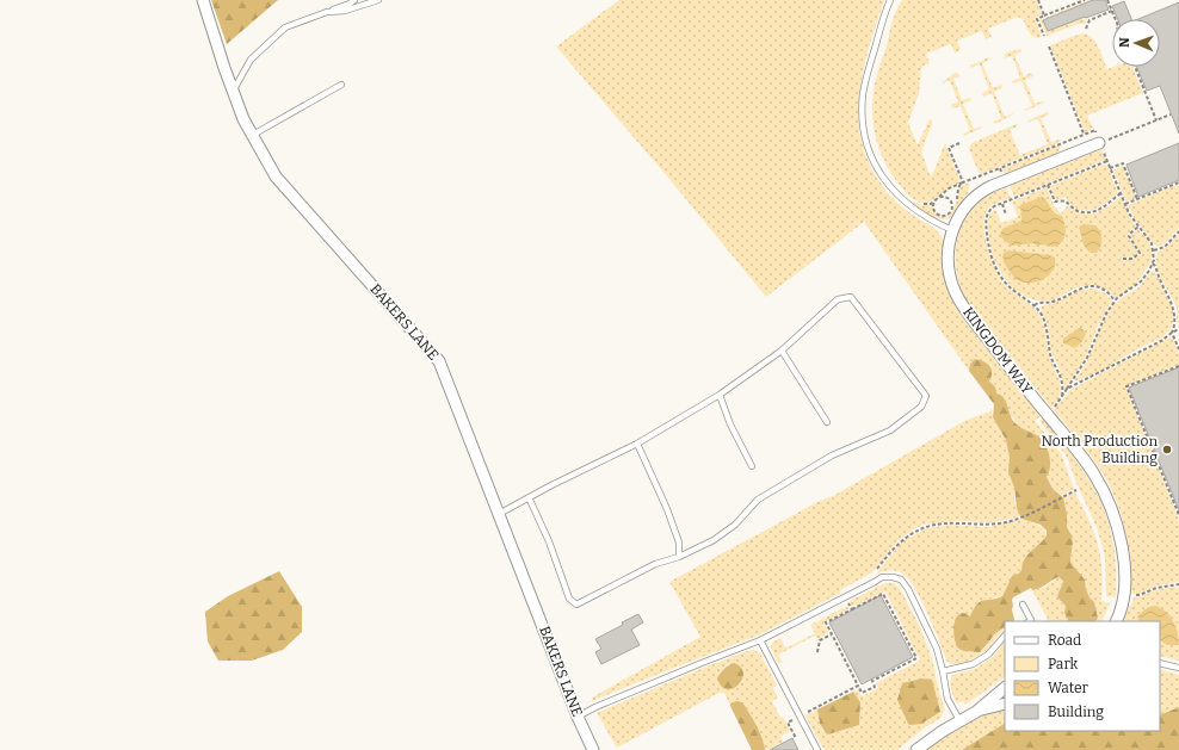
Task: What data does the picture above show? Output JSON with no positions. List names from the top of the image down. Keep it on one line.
{"streets":{"street":["BAKERS LANE","KINGDOM WAY"]},"places":["North Production Building"],"legend":["Road","Park","Water","Building"],"north":"left"}
